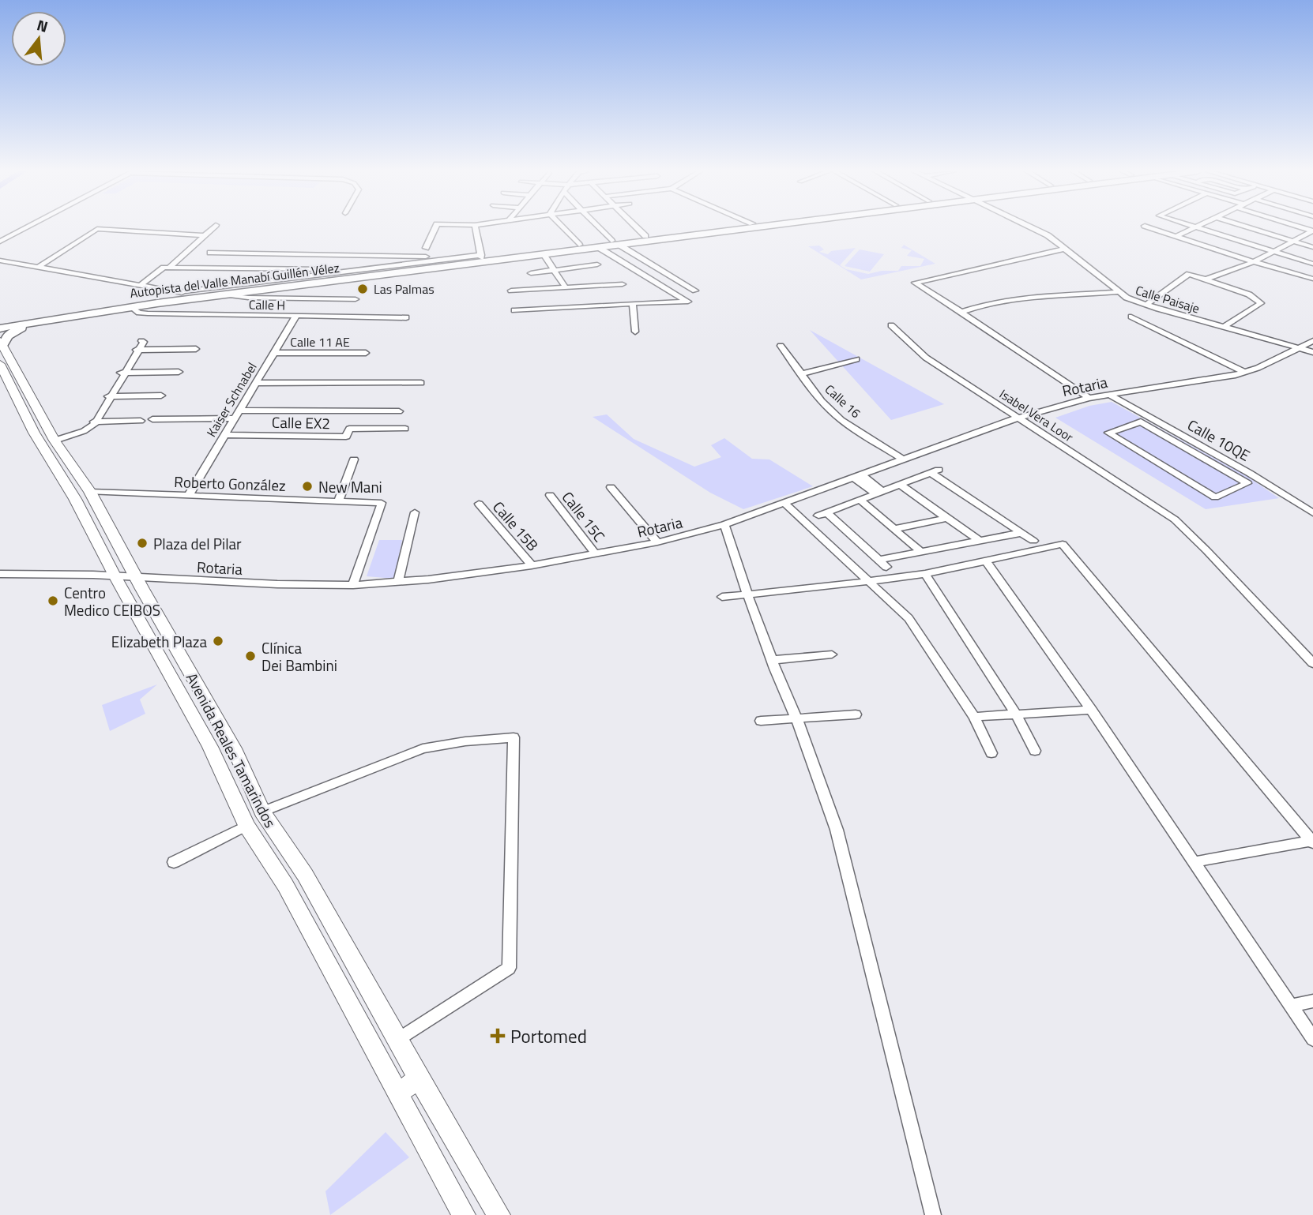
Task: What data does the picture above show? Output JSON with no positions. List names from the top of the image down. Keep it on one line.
{"streets":{"main road":["Autopista del Valle Manabí Guillén Vélez","Avenida Reales Tamarindos"],"street":["Calle Paisaje","Calle H","Calle 11 AE","Rotaria","Kaiser Schnabel","Calle 16","Isabel Vera Loor","Calle EX2","Calle 10QE","Roberto González","Calle 15C","Calle 15B"]},"crossings":[["Autopista del Valle Manabí Guillén Vélez","Calle H"],["Calle Paisaje","Rotaria"],["Calle H","Kaiser Schnabel"],["Calle 11 AE","Kaiser Schnabel"],["Rotaria","Calle 16"],["Rotaria","Isabel Vera Loor"],["Rotaria","Calle 10QE"],["Rotaria","Roberto González"],["Rotaria","Calle 15C"],["Rotaria","Calle 15B"],["Rotaria","Avenida Reales Tamarindos"],["Kaiser Schnabel","Calle EX2"],["Kaiser Schnabel","Roberto González"],["Roberto González","Avenida Reales Tamarindos"]],"places":{"other":["Las Palmas","New Mani","Plaza del Pilar","Centro Medico CEIBOS","Elizabeth Plaza","Clínica Dei Bambini"],"health":["Portomed"]},"north":"top"}
